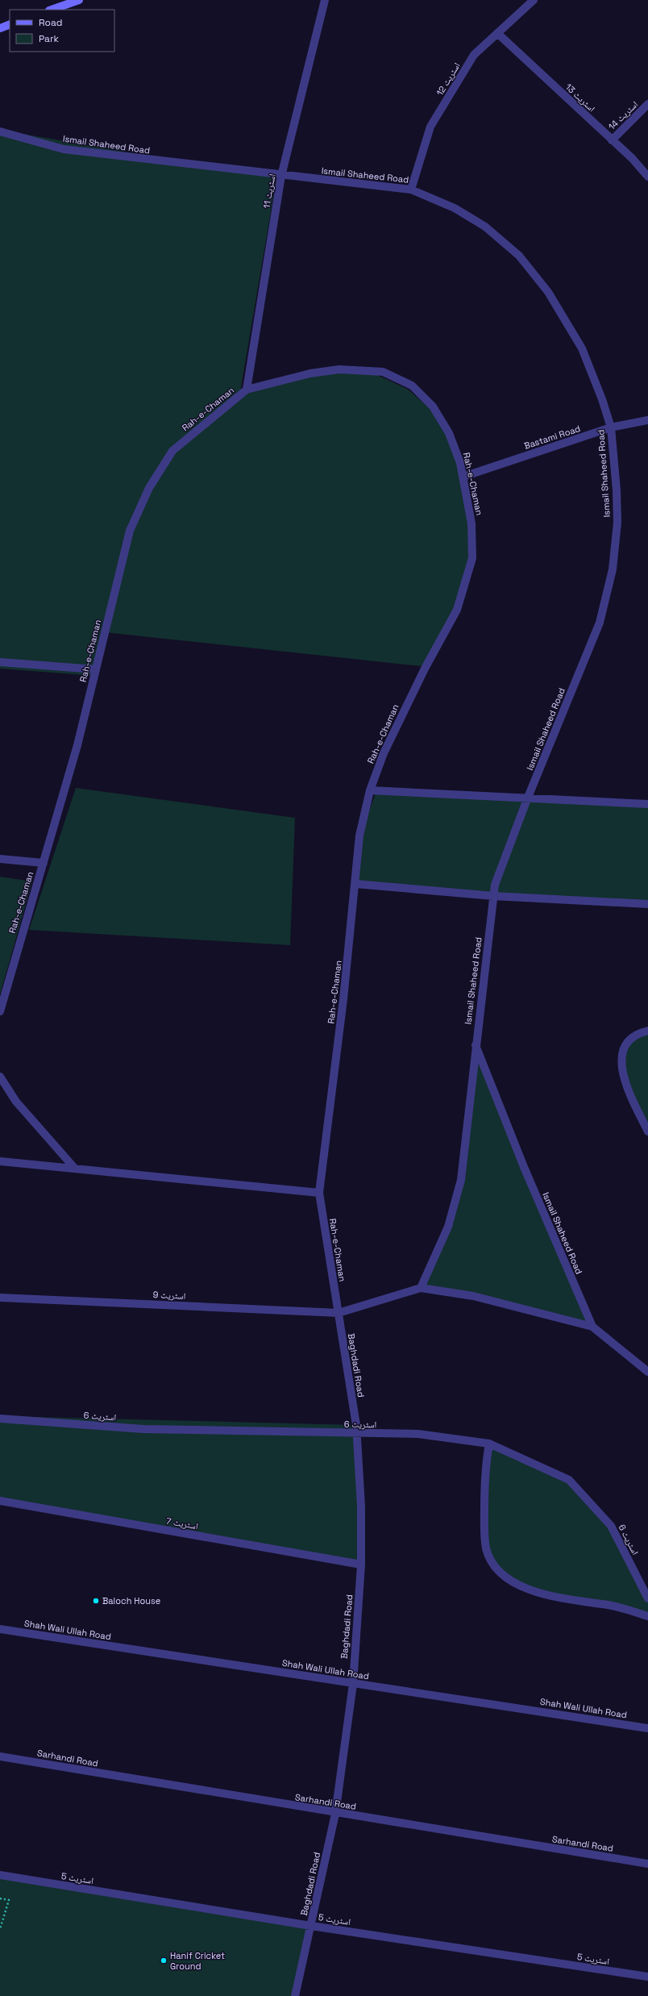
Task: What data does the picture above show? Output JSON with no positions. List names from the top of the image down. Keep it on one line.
{"streets":{"street":["اسٹریٹ 12","اسٹریٹ 13","اسٹریٹ 14","Ismail Shaheed Road","اسٹریٹ 11","Rah-e-Chaman","Bastami Road","اسٹریٹ 9","Baghdadi Road","اسٹریٹ 6","اسٹریٹ 7","Shah Wali Ullah Road","Sarhandi Road","اسٹریٹ 5"]},"crossings":[["اسٹریٹ 12","اسٹریٹ 13"],["اسٹریٹ 12","Ismail Shaheed Road"],["اسٹریٹ 13","اسٹریٹ 14"],["Ismail Shaheed Road","اسٹریٹ 11"],["Ismail Shaheed Road","Bastami Road"],["اسٹریٹ 11","Rah-e-Chaman"],["Rah-e-Chaman","Bastami Road"],["Rah-e-Chaman","اسٹریٹ 9"],["Rah-e-Chaman","Baghdadi Road"],["اسٹریٹ 9","Baghdadi Road"],["Baghdadi Road","اسٹریٹ 6"],["Baghdadi Road","اسٹریٹ 7"],["Baghdadi Road","Shah Wali Ullah Road"],["Baghdadi Road","Sarhandi Road"],["Baghdadi Road","اسٹریٹ 5"]],"places":["Baloch House","Hanif Cricket Ground"],"legend":["Road","Park"]}
